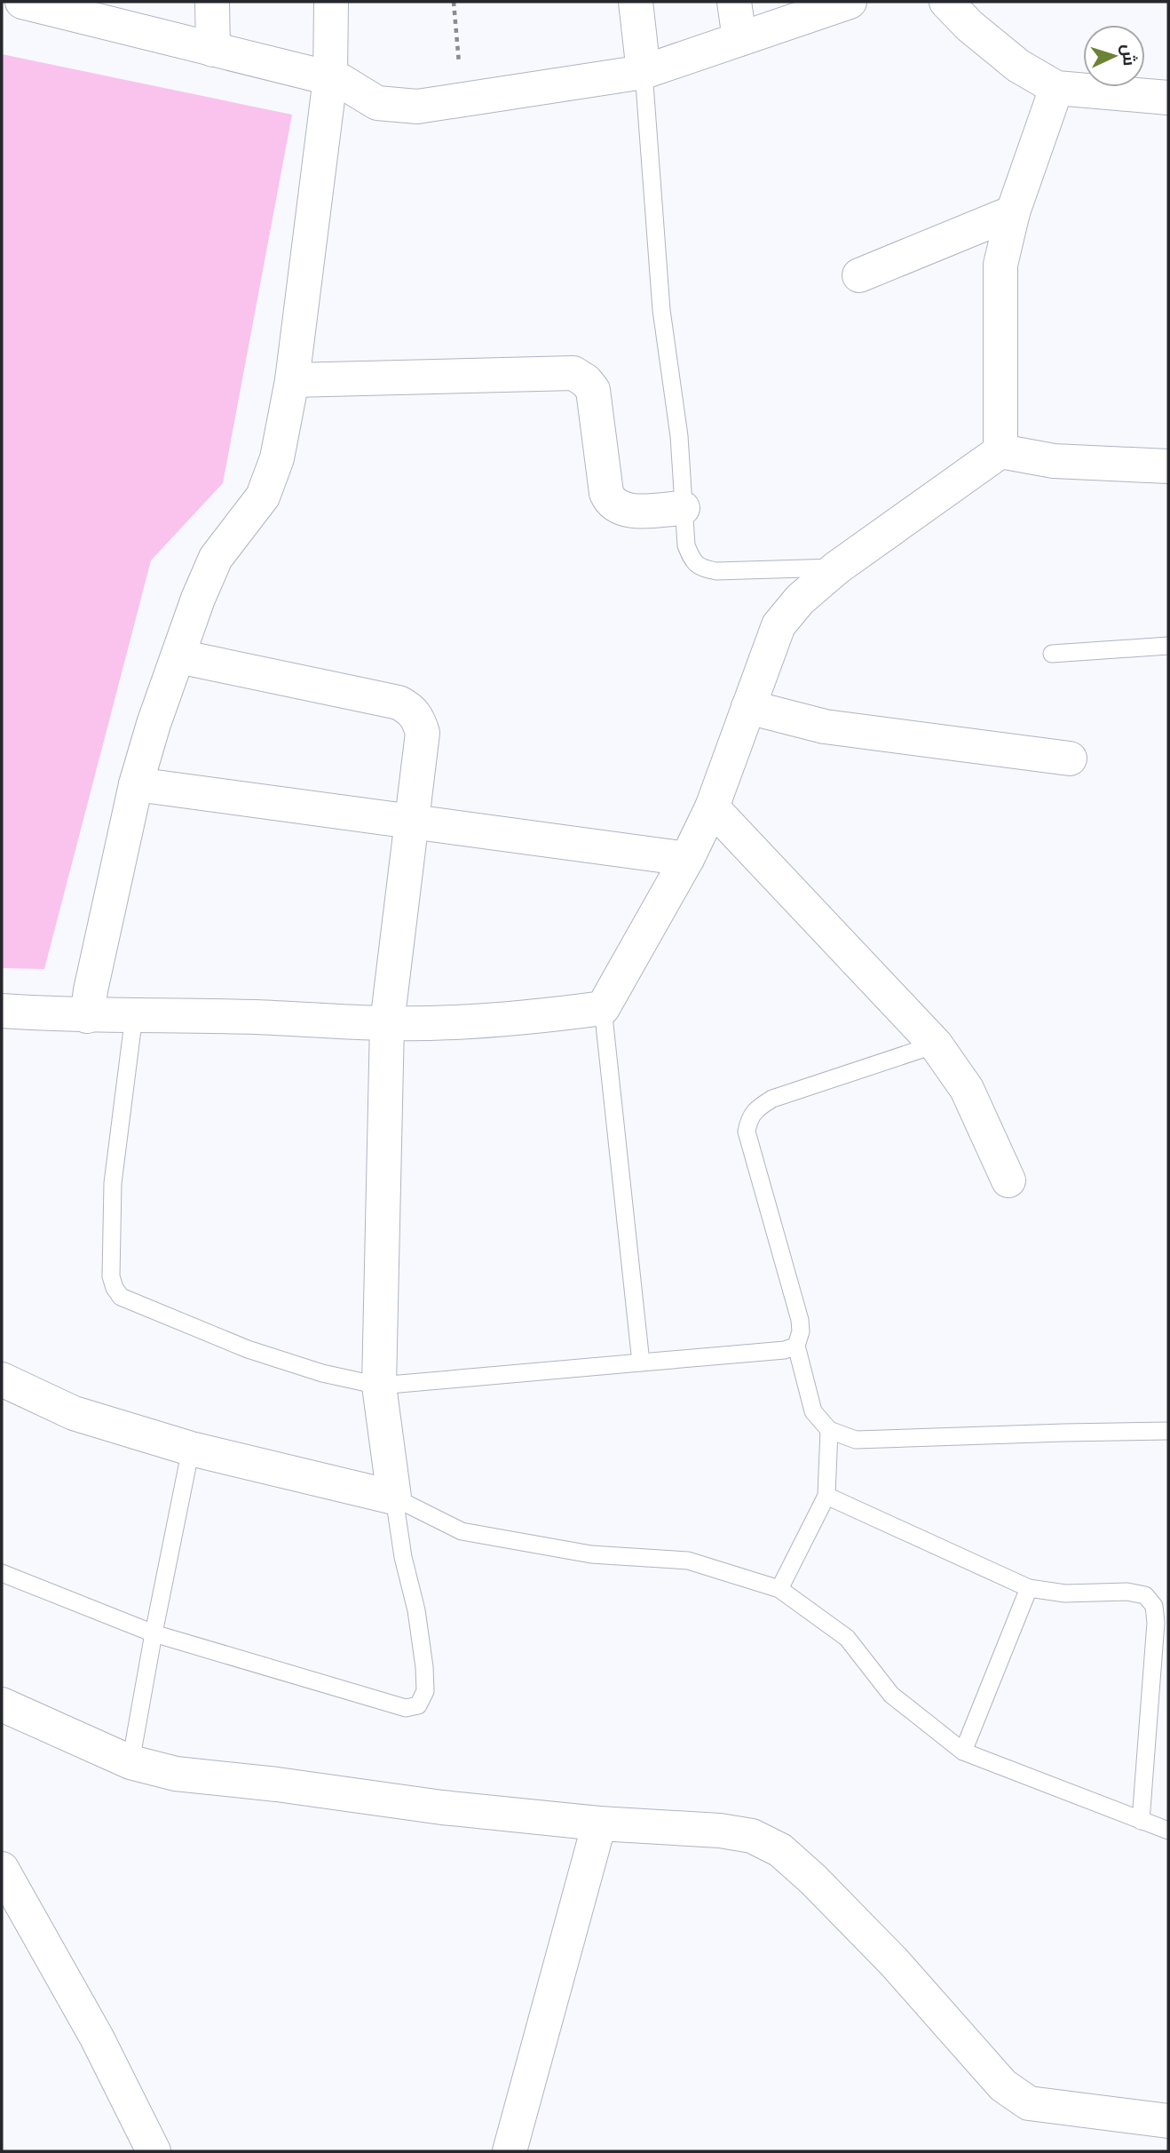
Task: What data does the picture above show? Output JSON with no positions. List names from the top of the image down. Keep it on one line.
{"north":"right"}
